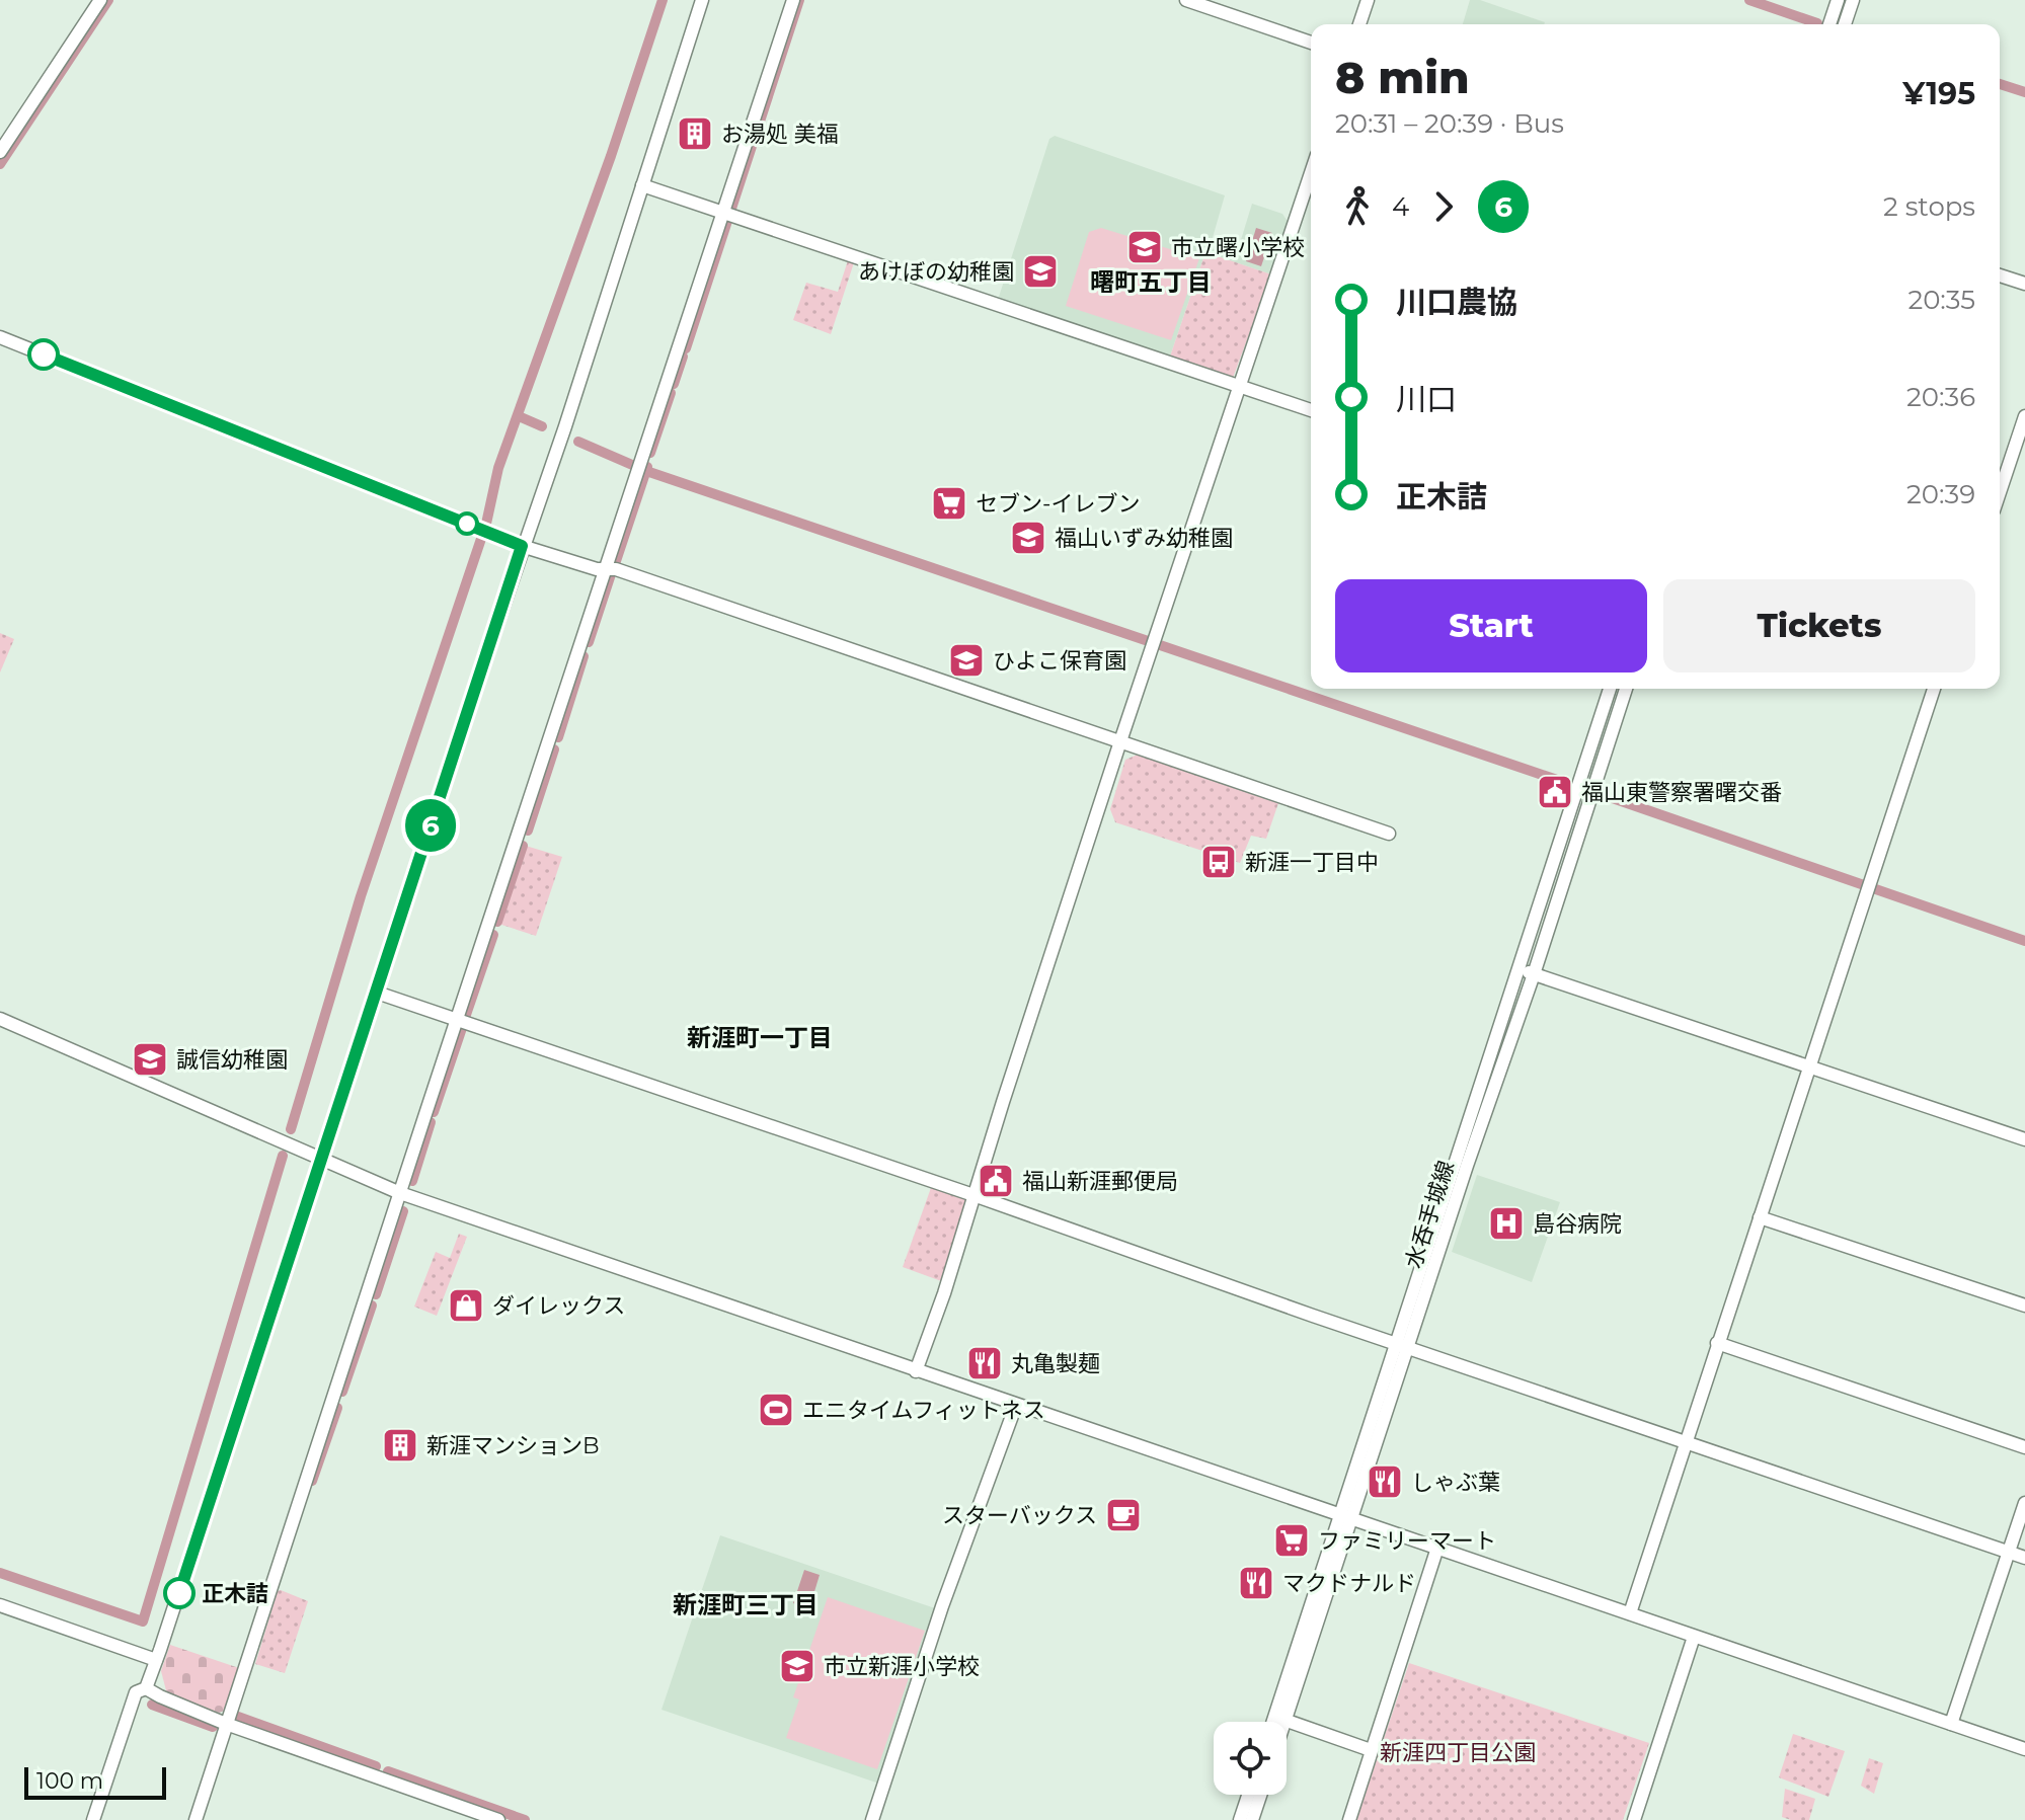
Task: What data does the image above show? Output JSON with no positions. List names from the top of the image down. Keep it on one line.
{"streets":{"street":["水呑手城線"]},"districts":["曙町五丁目","新涯町一丁目","新涯町三丁目"],"parks":["新涯四丁目公園"],"places":{"building":["お湯処 美福","新涯マンションB"],"school or university":["市立曙小学校","あけぼの幼稚園","福山いずみ幼稚園","ひよこ保育園","誠信幼稚園","市立新涯小学校"],"supermarket":["セブン-イレブン","ファミリーマート"],"public building":["福山東警察署曙交番","福山新涯郵便局"],"bus stop":["新涯一丁目中"],"hospital":["島谷病院"],"shop":["ダイレックス"],"restaurant":["丸亀製麺","しゃぶ葉","マクドナルド"],"sports":["エニタイムフィットネス"],"cafe":["スターバックス"],"other":["正木詰"]},"lines":["bus line 6"],"scale_bar":"100 m","page":{"on_map":"6","heading":["8 min","20:31 – 20:39 · Bus","¥195"],"legs":["4","6","2 stops"],"list":[{"name":"川口農協","value":"20:35"},{"name":"川口","value":"20:36"},{"name":"正木詰","value":"20:39"}],"buttons":["Start","Tickets"],"scale":"100 m"}}
